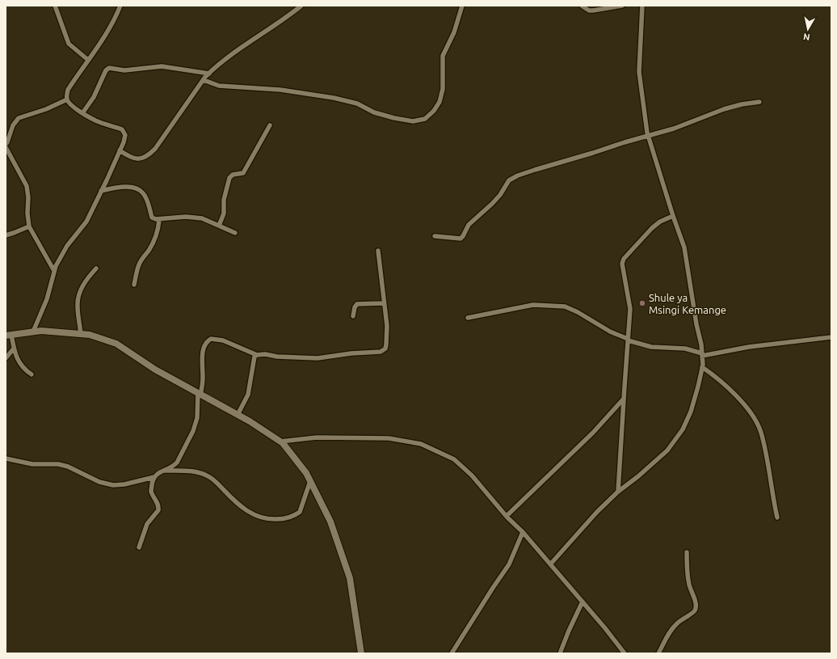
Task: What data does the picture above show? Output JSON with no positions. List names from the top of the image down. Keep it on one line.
{"places":["Shule ya Msingi Kemange"],"north":"bottom"}
